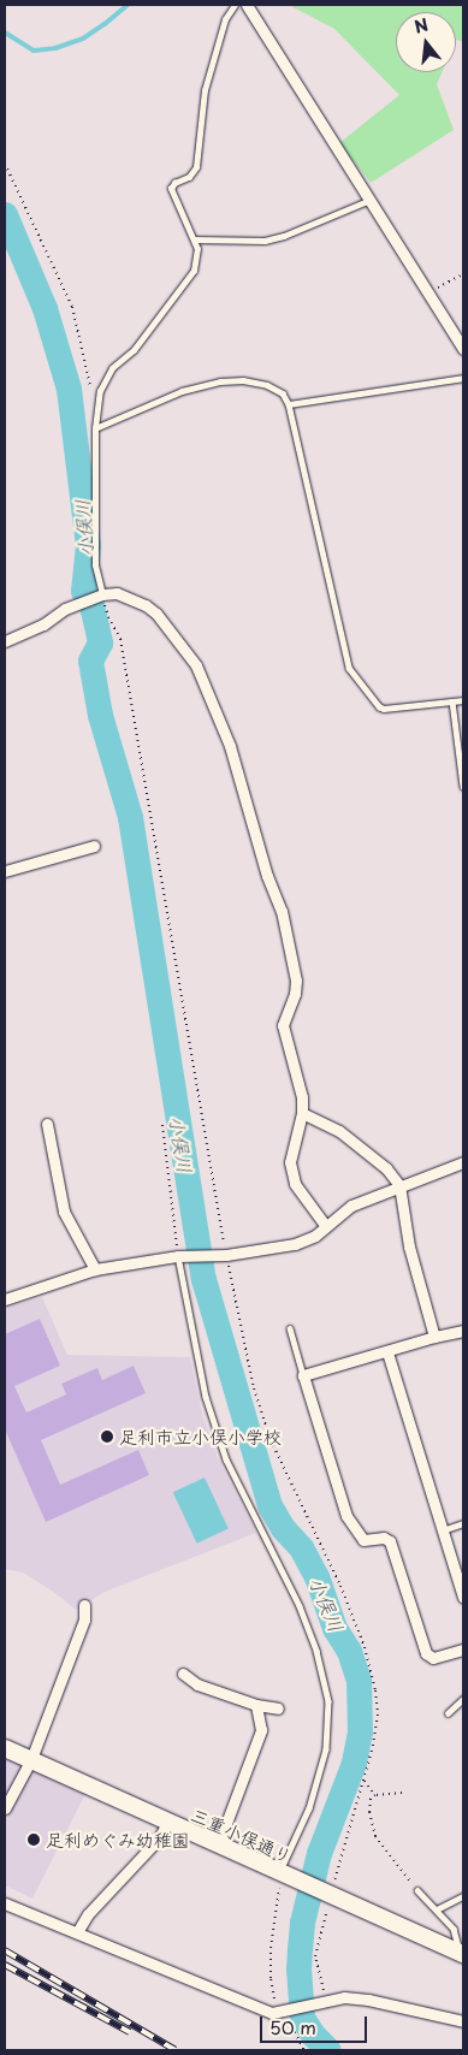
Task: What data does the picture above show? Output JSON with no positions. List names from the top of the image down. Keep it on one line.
{"streets":{"main road":["三重小俣通り"]},"water":["小俣川"],"places":["足利市立小俣小学校","足利めぐみ幼稚園"],"scale_bar":"50 m","north":"top"}
